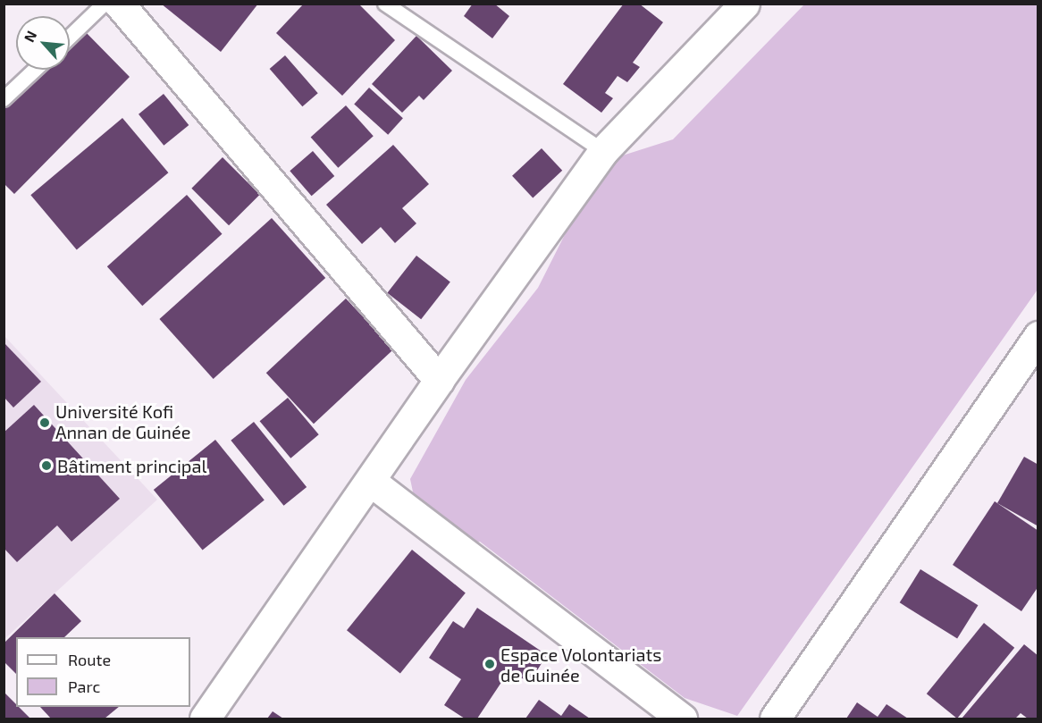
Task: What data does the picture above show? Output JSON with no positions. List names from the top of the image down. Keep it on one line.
{"places":["Université Kofi Annan de Guinée","Bâtiment principal","Espace Volontariats de Guinée"],"legend":["Route","Parc"],"north":"top left"}
